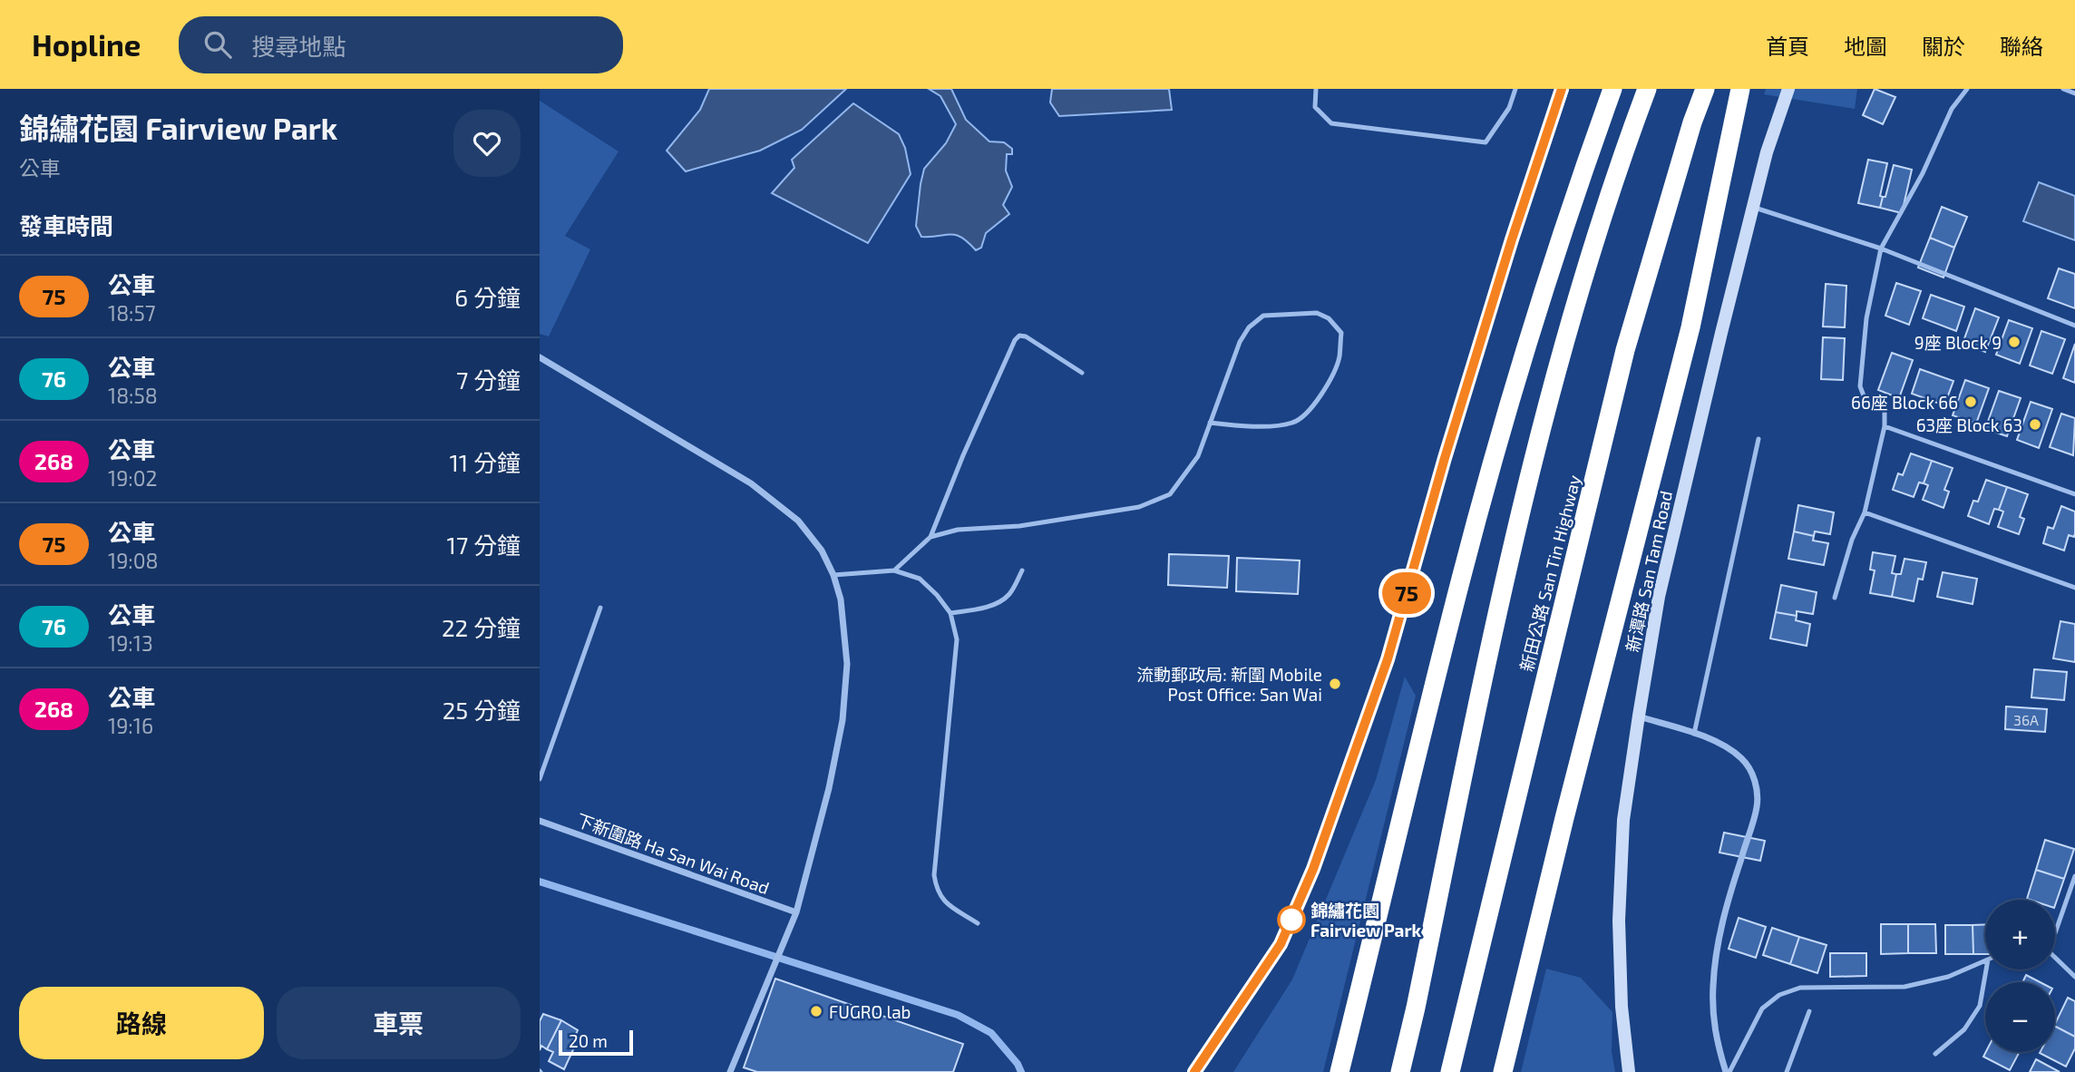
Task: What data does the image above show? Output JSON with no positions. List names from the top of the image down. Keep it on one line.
{"streets":{"highway":["新田公路 San Tin Highway"],"main road":["新潭路 San Tam Road"],"street":["下新圍路 Ha San Wai Road"]},"places":["9座 Block 9","66座 Block 66","63座 Block 63","流動郵政局: 新圍 Mobile Post Office: San Wai","錦繡花園 Fairview Park","FUGRO lab"],"lines":["bus line 75"],"house_numbers":["36A"],"scale_bar":"20 m","page":{"header":"Hopline","search":"搜尋地點","nav":["首頁","地圖","關於","聯絡"],"heading":[["錦繡花園 Fairview Park","公車"],"發車時間"],"on_map":"75","list":[{"mark":"75","name":"公車","note":"18:57","value":"6 分鐘"},{"mark":"76","name":"公車","note":"18:58","value":"7 分鐘"},{"mark":"268","name":"公車","note":"19:02","value":"11 分鐘"},{"mark":"75","name":"公車","note":"19:08","value":"17 分鐘"},{"mark":"76","name":"公車","note":"19:13","value":"22 分鐘"},{"mark":"268","name":"公車","note":"19:16","value":"25 分鐘"}],"map_buttons":["+","−"],"buttons":["路線","車票"],"scale":"20 m"}}
